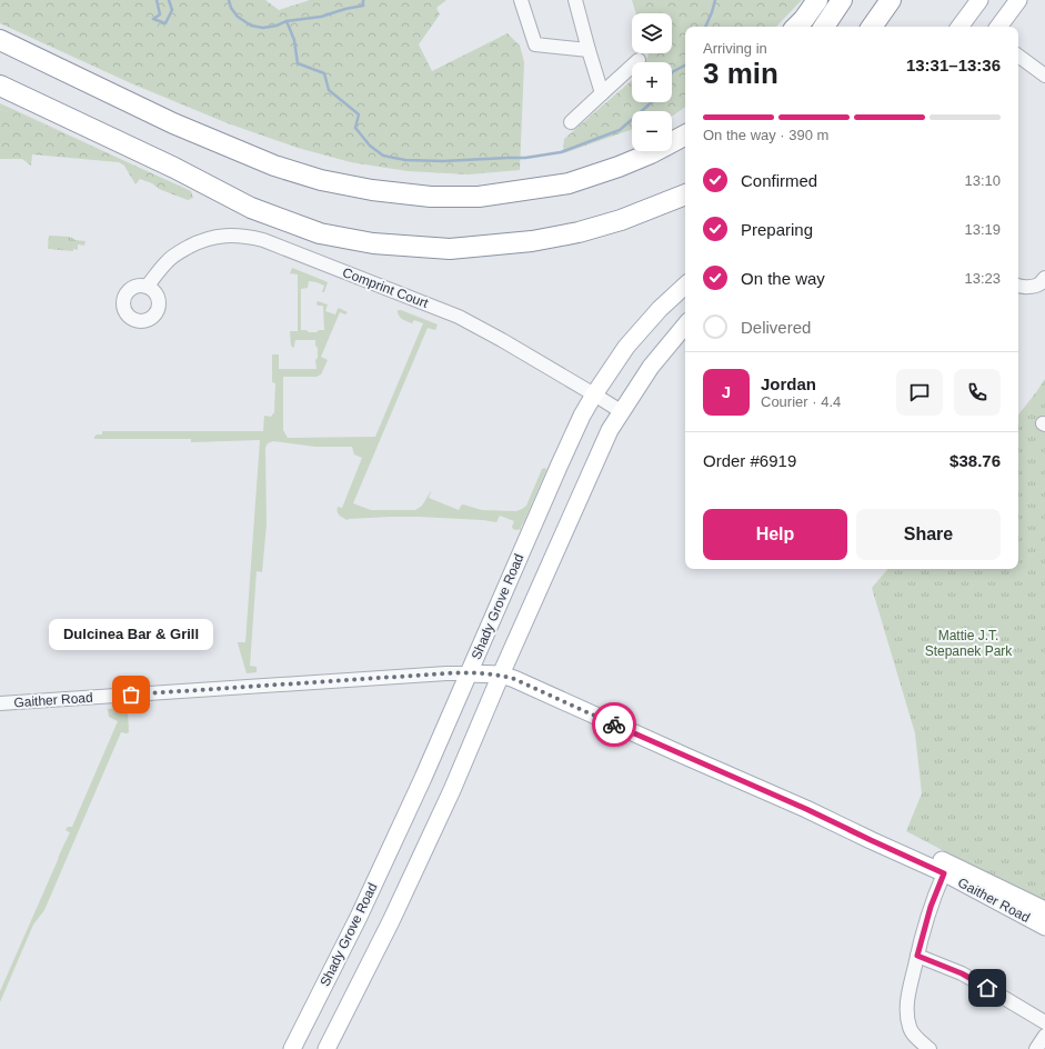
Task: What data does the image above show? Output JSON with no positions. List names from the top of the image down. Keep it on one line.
{"streets":{"main road":["Shady Grove Road","Gaither Road"],"street":["Comprint Court"]},"crossings":[["Comprint Court","Shady Grove Road"],["Shady Grove Road","Gaither Road"]],"parks":["Mattie J.T. Stepanek Park"],"places":["Dulcinea Bar & Grill"],"page":{"map_buttons":["+","−"],"heading":["3 min","Arriving in","13:31–13:36"],"panel":["Jordan","Courier · 4.4","Order #6919","$38.76"],"bar":"On the way · 390 m","list":[["Confirmed","13:10"],["Preparing","13:19"],["On the way","13:23"],"Delivered"],"round":"J","buttons":["Help","Share"],"bubble":"Dulcinea Bar & Grill"}}
